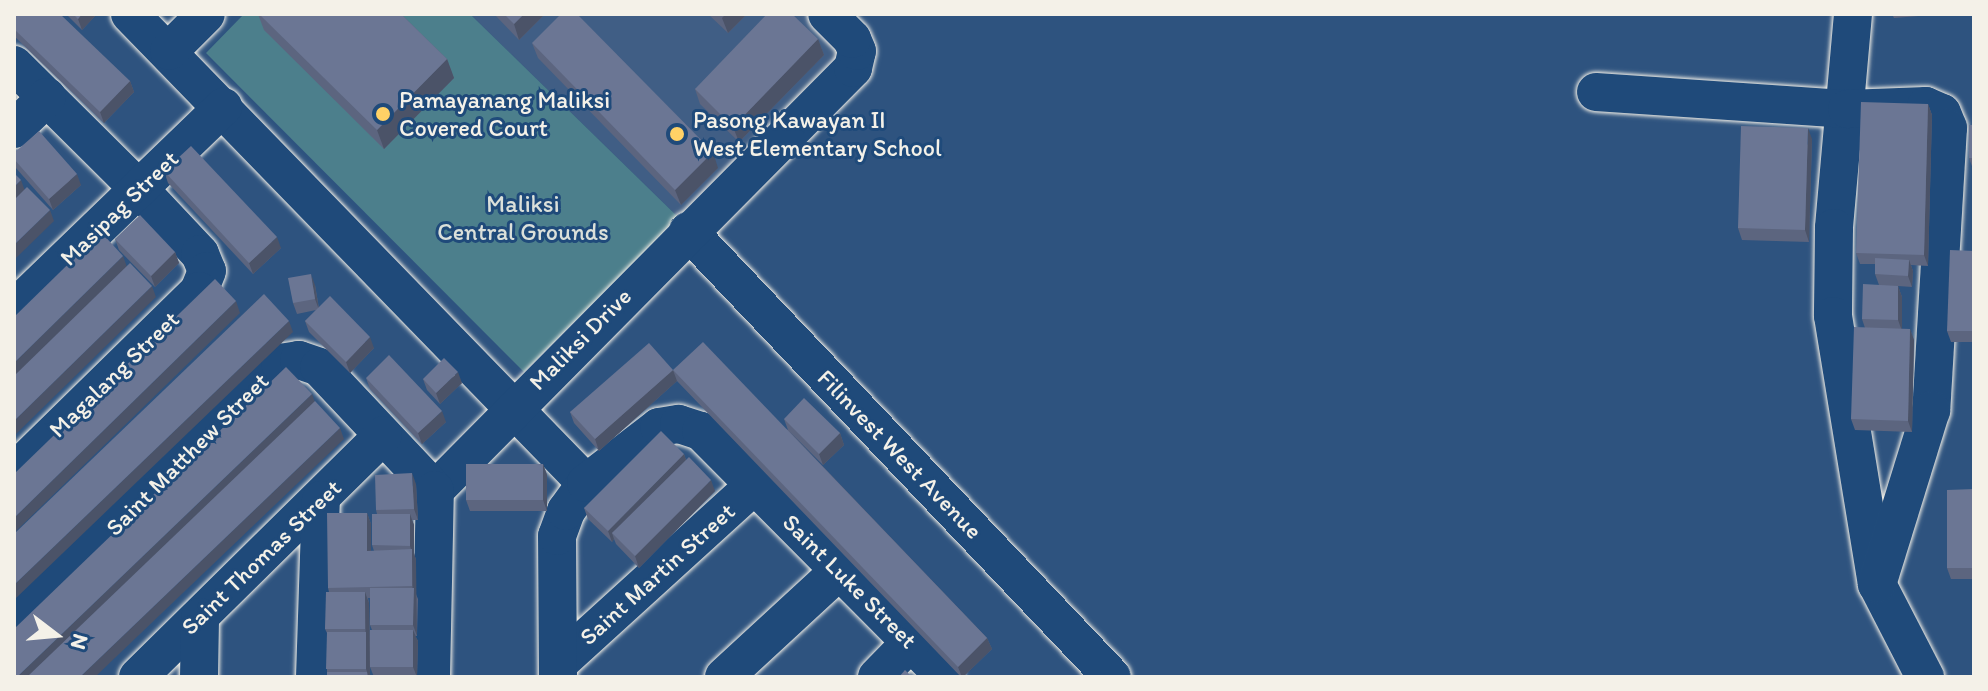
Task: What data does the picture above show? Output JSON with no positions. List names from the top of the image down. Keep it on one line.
{"streets":{"street":["Masipag Street","Maliksi Drive","Magalang Street","Saint Matthew Street","Filinvest West Avenue","Saint Thomas Street","Saint Martin Street","Saint Luke Street"]},"crossings":[["Masipag Street","Maliksi Drive"],["Masipag Street","Magalang Street"],["Maliksi Drive","Filinvest West Avenue"],["Saint Matthew Street","Saint Thomas Street"],["Saint Martin Street","Saint Luke Street"]],"parks":["Maliksi Central Grounds"],"places":["Pamayanang Maliksi Covered Court","Pasong Kawayan II West Elementary School"],"north":"right"}
